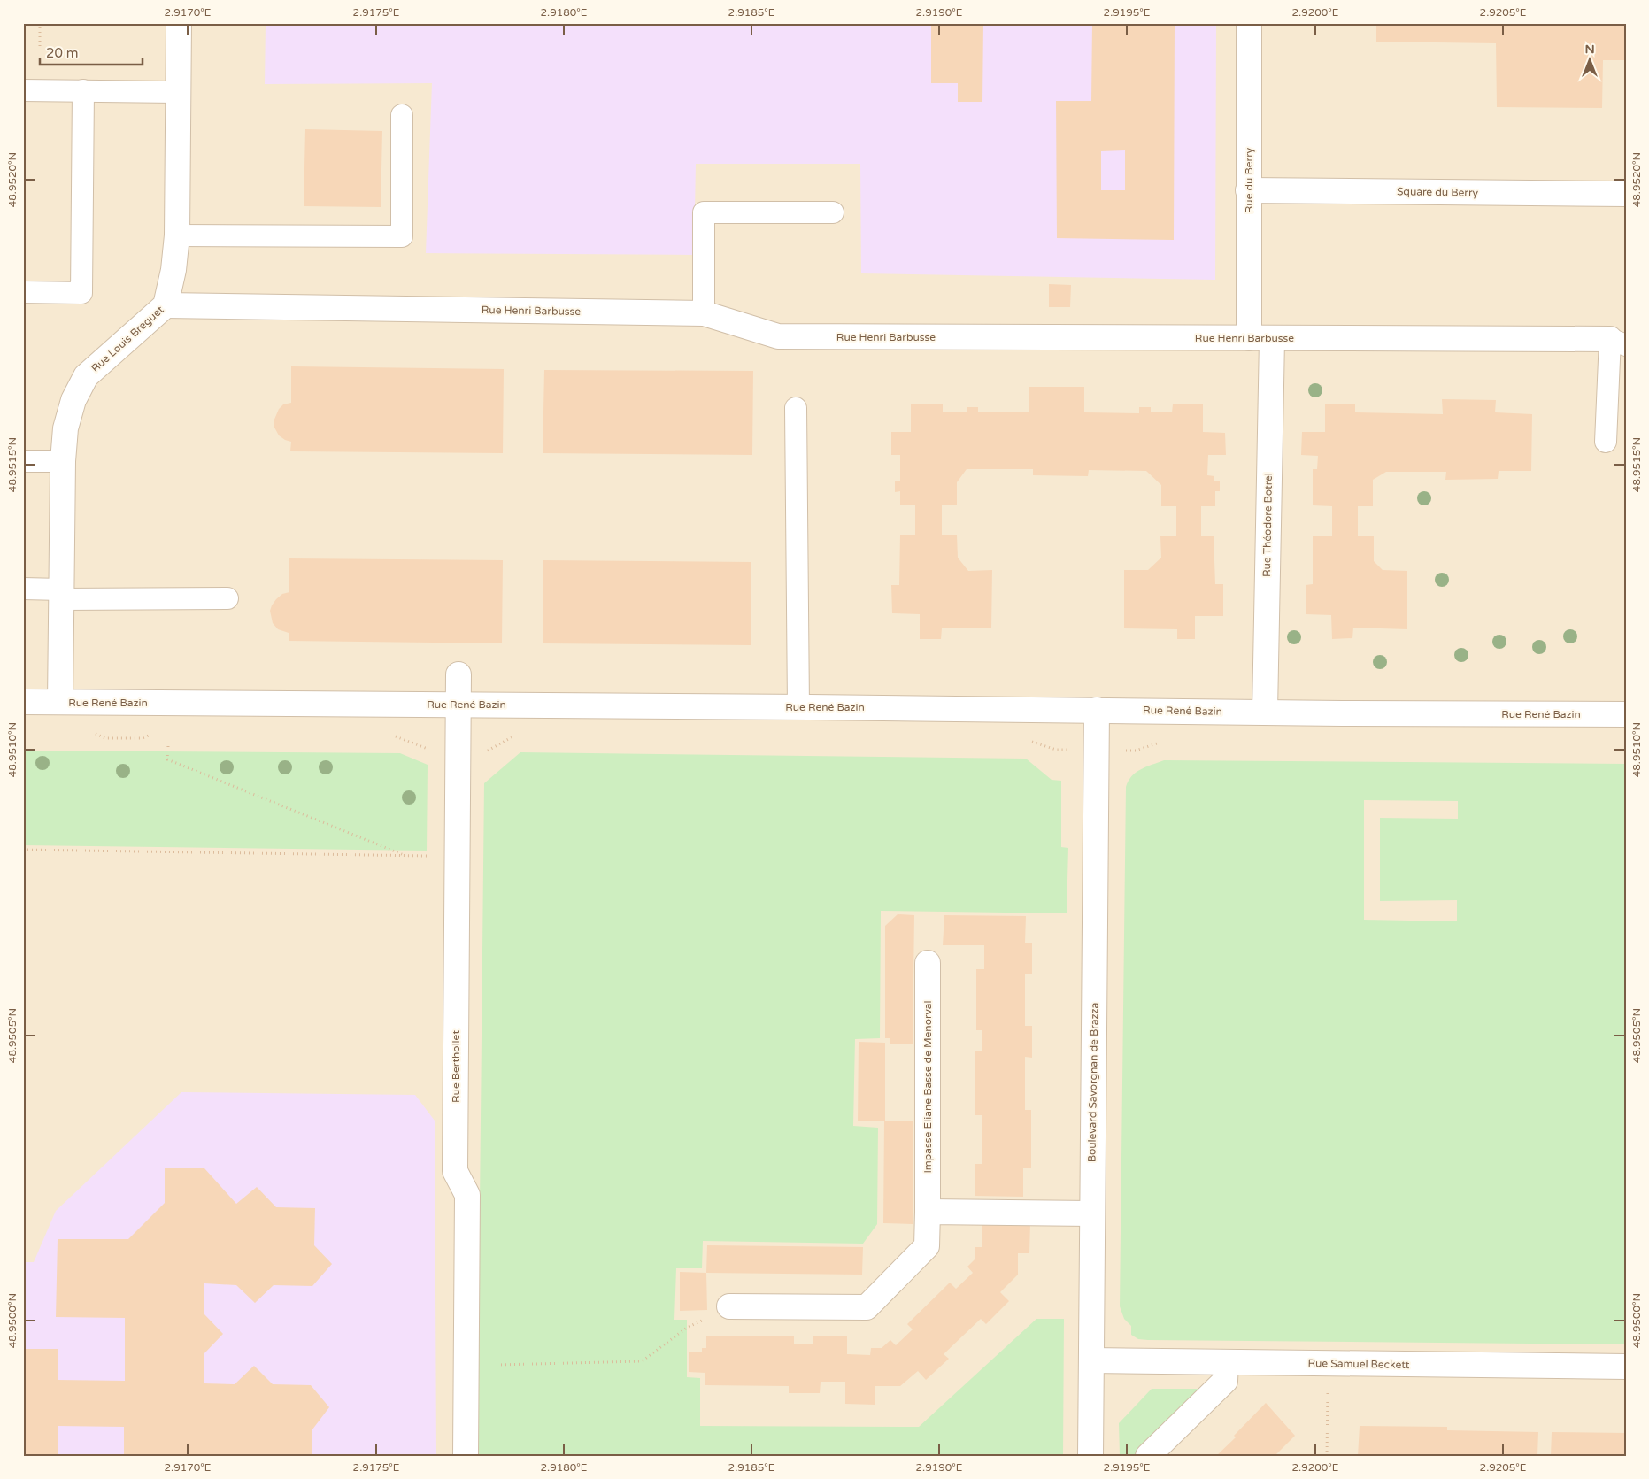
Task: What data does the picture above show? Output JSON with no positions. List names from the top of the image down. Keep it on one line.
{"streets":{"street":["Rue du Berry","Square du Berry","Rue Henri Barbusse","Rue Louis Breguet","Rue Théodore Botrel","Rue René Bazin","Rue Berthollet","Boulevard Savorgnan de Brazza","Impasse Eliane Basse de Menorval","Rue Samuel Beckett"]},"crossings":[["Rue du Berry","Square du Berry"],["Rue du Berry","Rue Henri Barbusse"],["Rue du Berry","Rue Théodore Botrel"],["Rue Henri Barbusse","Rue Louis Breguet"],["Rue Henri Barbusse","Rue Théodore Botrel"],["Rue Louis Breguet","Rue René Bazin"],["Rue Théodore Botrel","Rue René Bazin"],["Rue René Bazin","Rue Berthollet"],["Rue René Bazin","Boulevard Savorgnan de Brazza"],["Boulevard Savorgnan de Brazza","Rue Samuel Beckett"]],"scale_bar":"20 m","north":"top","coordinates":["2.9170°E","2.9175°E","2.9180°E","2.9185°E","2.9190°E","2.9195°E","2.9200°E","2.9205°E","48.9520°N","48.9515°N","48.9510°N","48.9505°N","48.9500°N"]}
